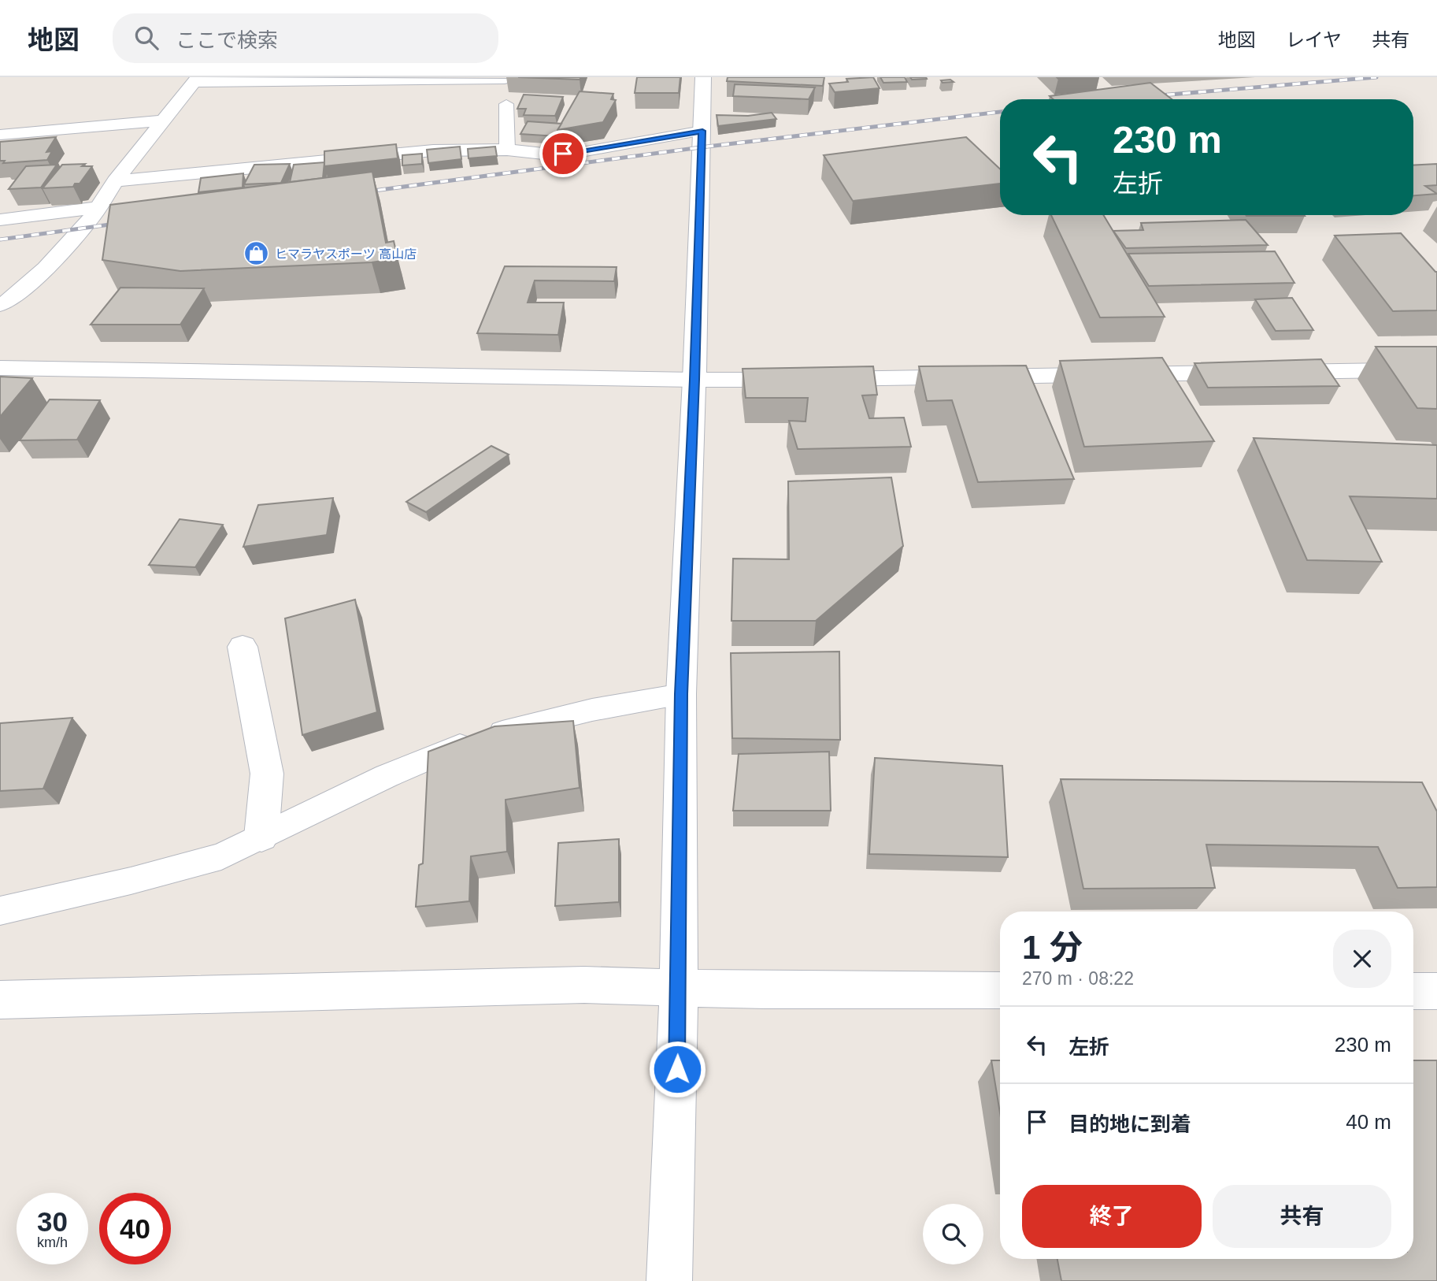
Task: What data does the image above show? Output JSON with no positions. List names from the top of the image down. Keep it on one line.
{"places":{"shop":["ヒマラヤスポーツ 高山店"]},"page":{"header":"地図","search":"ここで検索","nav":["地図","レイヤ","共有"],"turn":["230 m","左折"],"heading":["1 分","270 m · 08:22"],"list":[{"name":"左折","value":"230 m"},{"name":"目的地に到着","value":"40 m"}],"buttons":["終了","共有"],"speed":"30 km/h","limit":"40"}}
